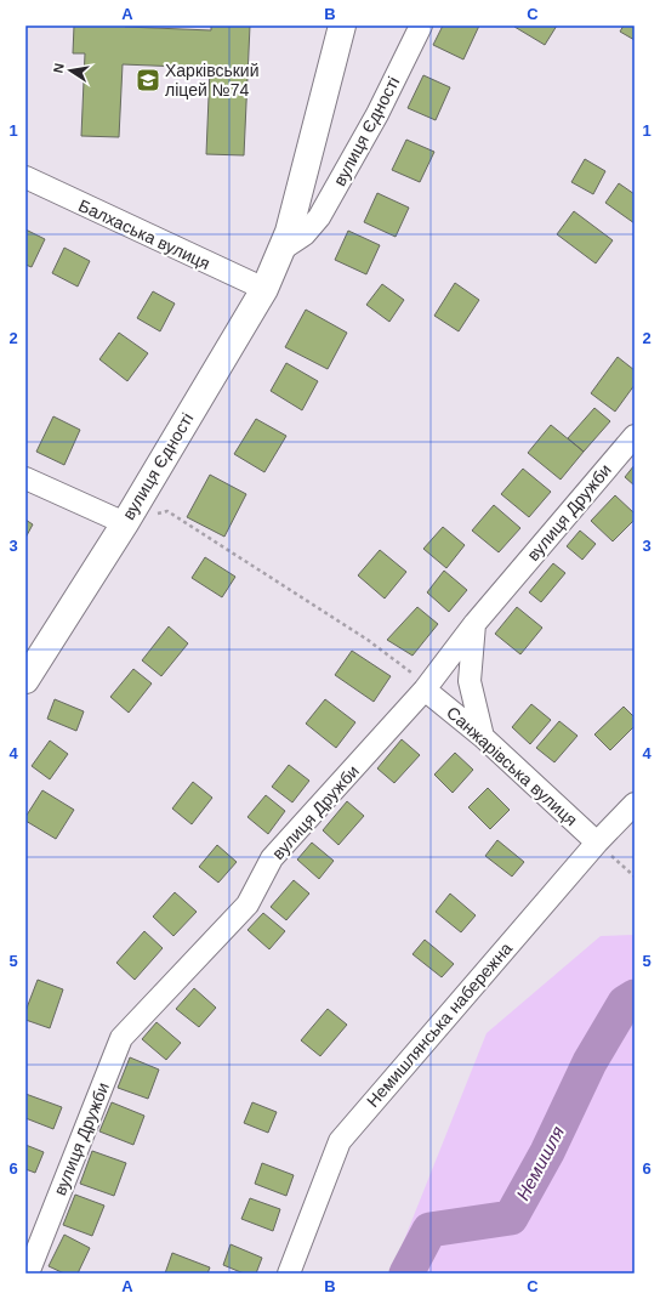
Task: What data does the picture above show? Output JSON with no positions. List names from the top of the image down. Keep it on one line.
{"streets":{"main road":["вулиця Єдності"],"street":["Балхаська вулиця","вулиця Дружби","Санжарівська вулиця","Немишлянська набережна"]},"crossings":[["вулиця Єдності","Балхаська вулиця"],["вулиця Дружби","Санжарівська вулиця"],["Санжарівська вулиця","Немишлянська набережна"]],"water":["Немишля"],"places":{"school or university":["Харківський ліцей №74"]},"north":"left","grid":{"columns":["A","B","C"],"rows":["1","2","3","4","5","6"]}}
